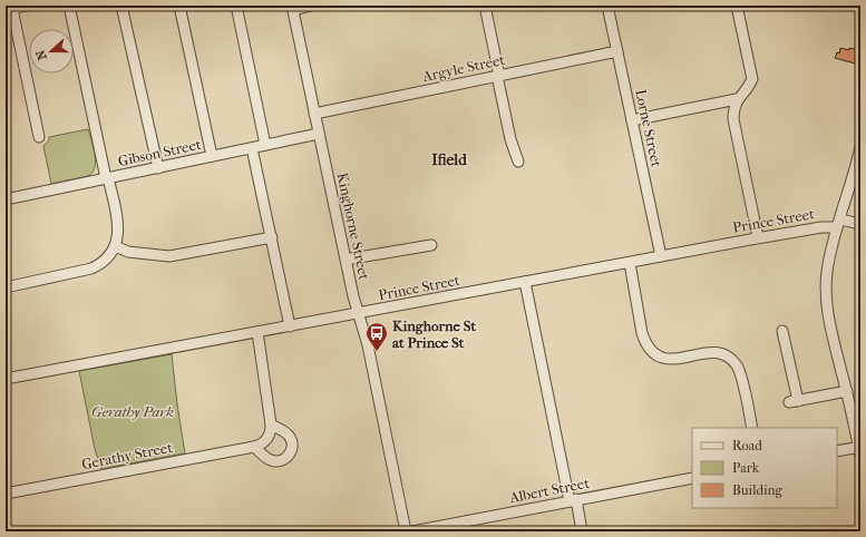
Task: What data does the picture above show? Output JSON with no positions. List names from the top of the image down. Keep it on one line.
{"streets":{"street":["Argyle Street","Lorne Street","Gibson Street","Prince Street","Kinghorne Street","Gerathy Street","Albert Street"]},"crossings":[["Argyle Street","Lorne Street"],["Argyle Street","Kinghorne Street"],["Lorne Street","Prince Street"],["Gibson Street","Kinghorne Street"],["Prince Street","Kinghorne Street"]],"districts":["Ifield"],"parks":["Gerathy Park"],"places":{"bus stop":["Kinghorne St at Prince St"]},"legend":["Road","Park","Building"],"north":"left"}
